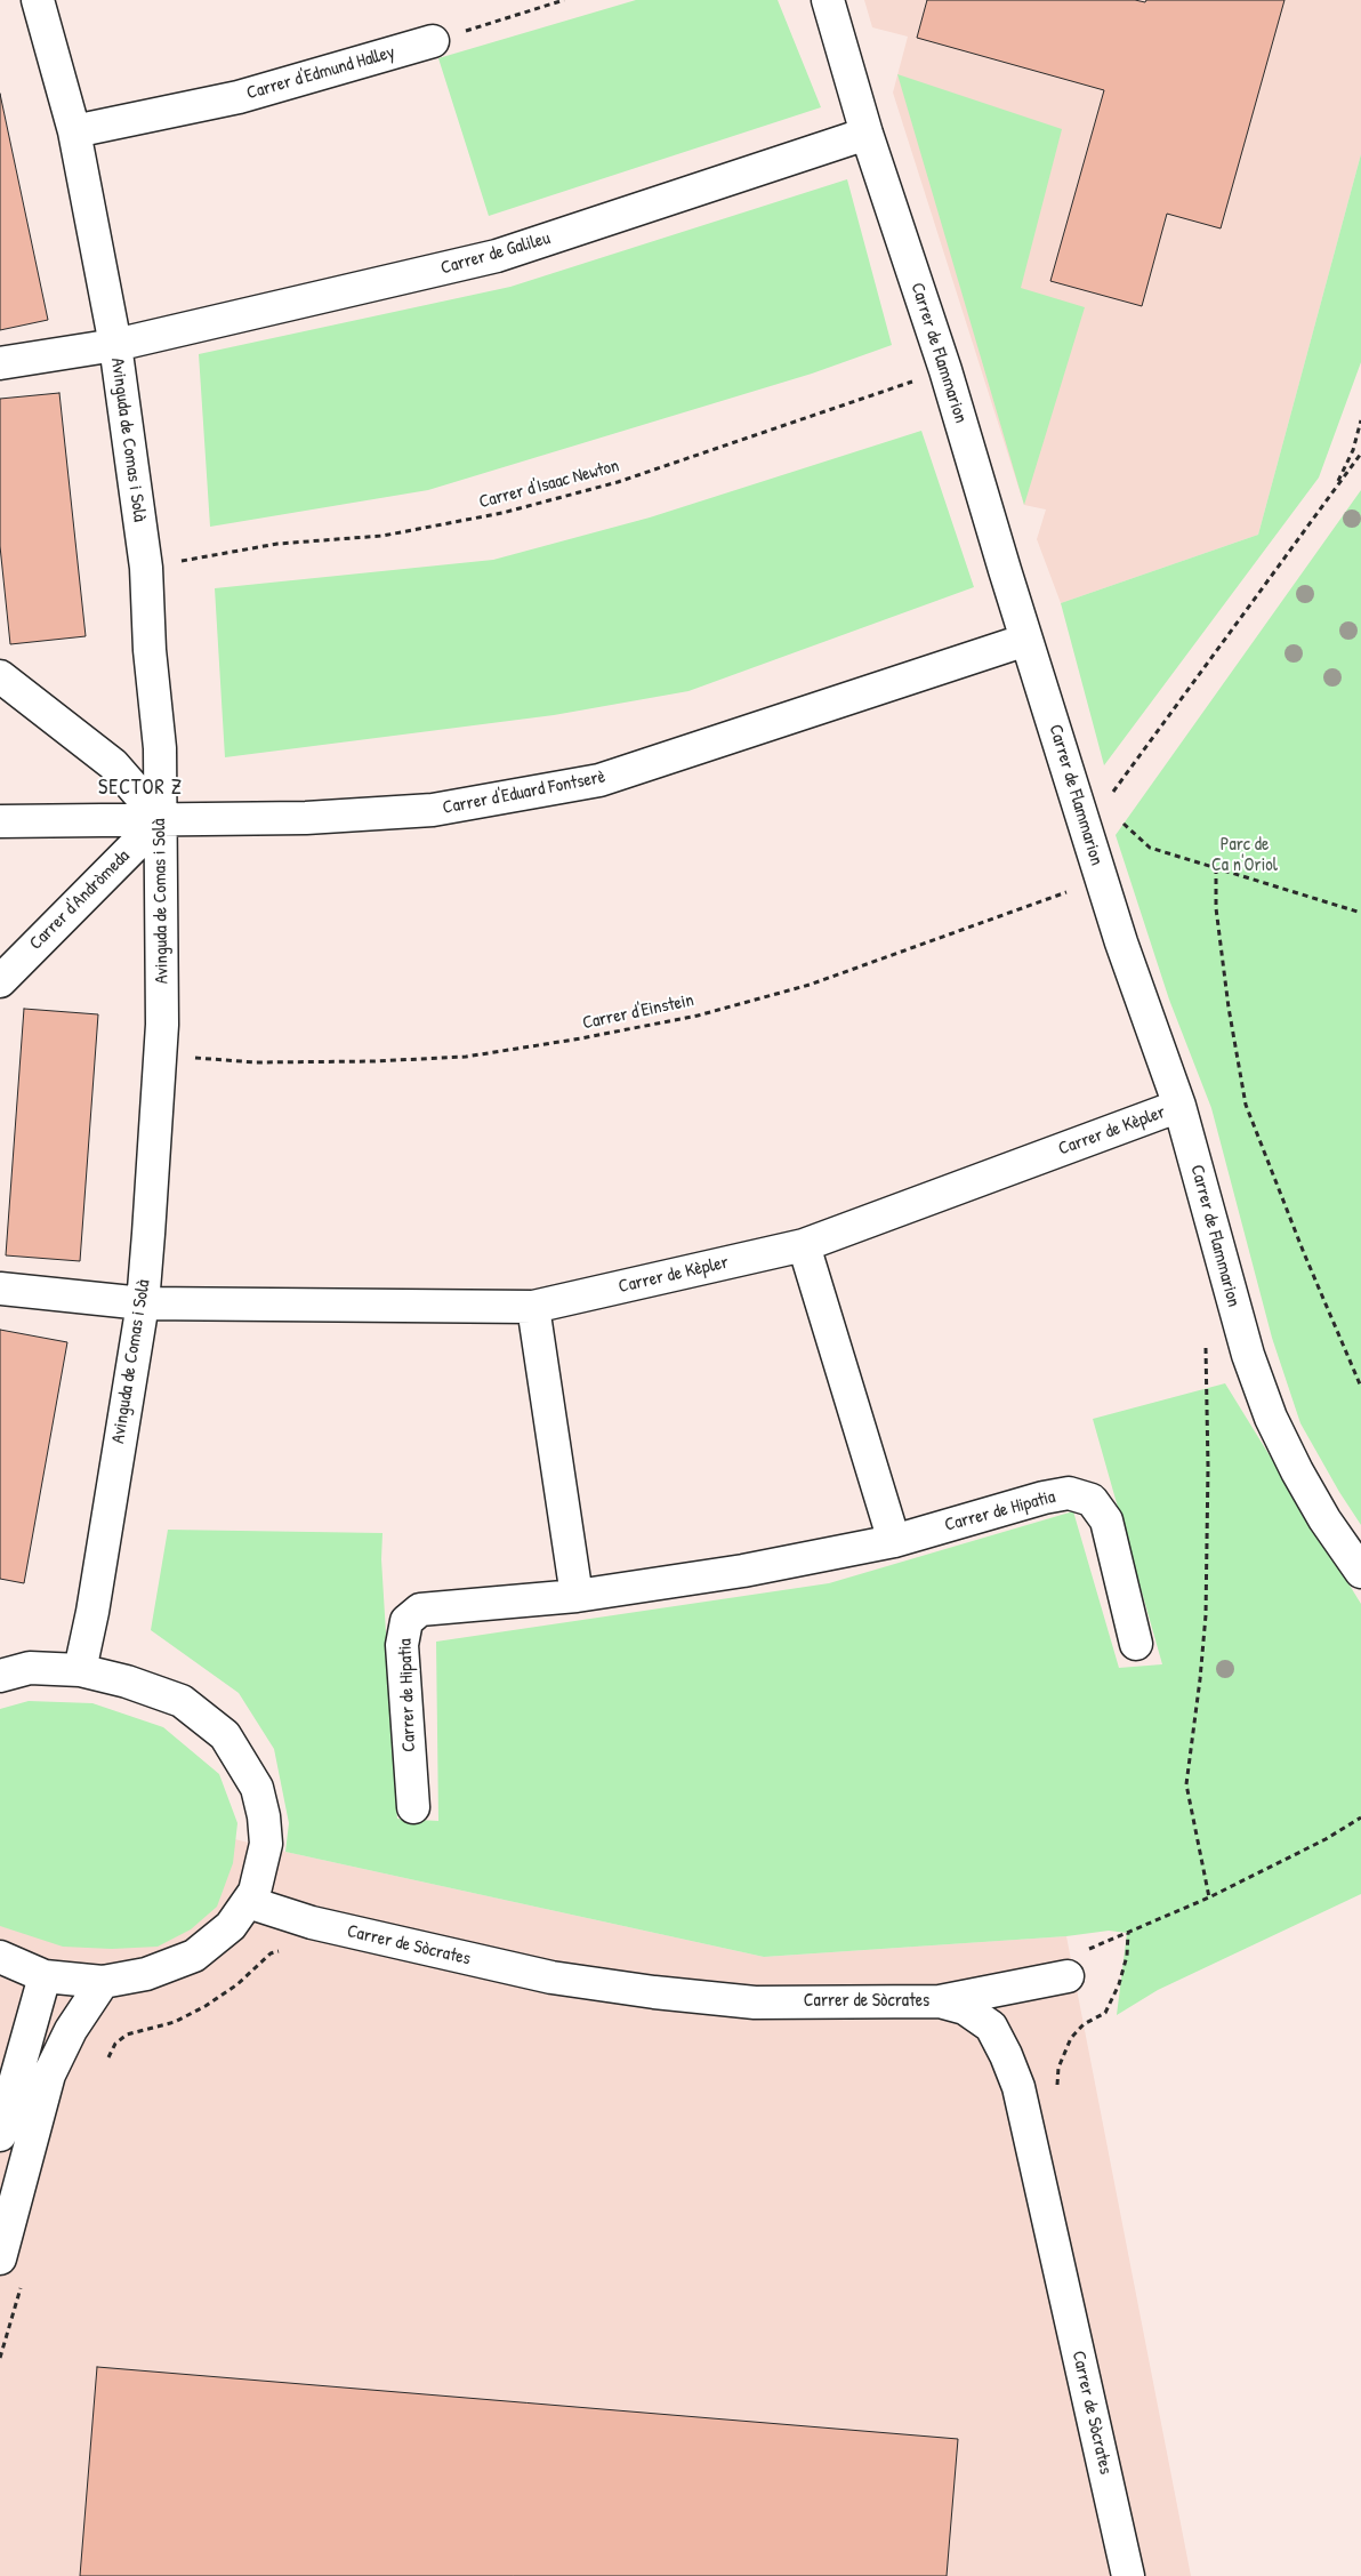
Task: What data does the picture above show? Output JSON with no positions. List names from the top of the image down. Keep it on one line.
{"streets":{"street":["Carrer d'Edmund Halley","Carrer de Galileu","Carrer de Flammarion","Avinguda de Comas i Solà","Carrer d'Eduard Fontserè","Carrer d'Andròmeda","Carrer de Kèpler","Carrer de Hipatia","Carrer de Sòcrates"],"path":["Carrer d'Isaac Newton","Carrer d'Einstein"]},"crossings":[["Carrer d'Edmund Halley","Avinguda de Comas i Solà"],["Carrer de Galileu","Carrer de Flammarion"],["Carrer de Galileu","Avinguda de Comas i Solà"],["Carrer de Flammarion","Carrer d'Isaac Newton"],["Carrer de Flammarion","Carrer d'Eduard Fontserè"],["Carrer de Flammarion","Carrer d'Einstein"],["Carrer de Flammarion","Carrer de Kèpler"],["Avinguda de Comas i Solà","Carrer d'Isaac Newton"],["Avinguda de Comas i Solà","Carrer d'Eduard Fontserè"],["Avinguda de Comas i Solà","Carrer d'Andròmeda"],["Avinguda de Comas i Solà","Carrer d'Einstein"],["Avinguda de Comas i Solà","Carrer de Kèpler"],["Carrer d'Eduard Fontserè","Carrer d'Andròmeda"]],"districts":["SECTOR Z"],"parks":["Parc de Ca n'Oriol"]}
